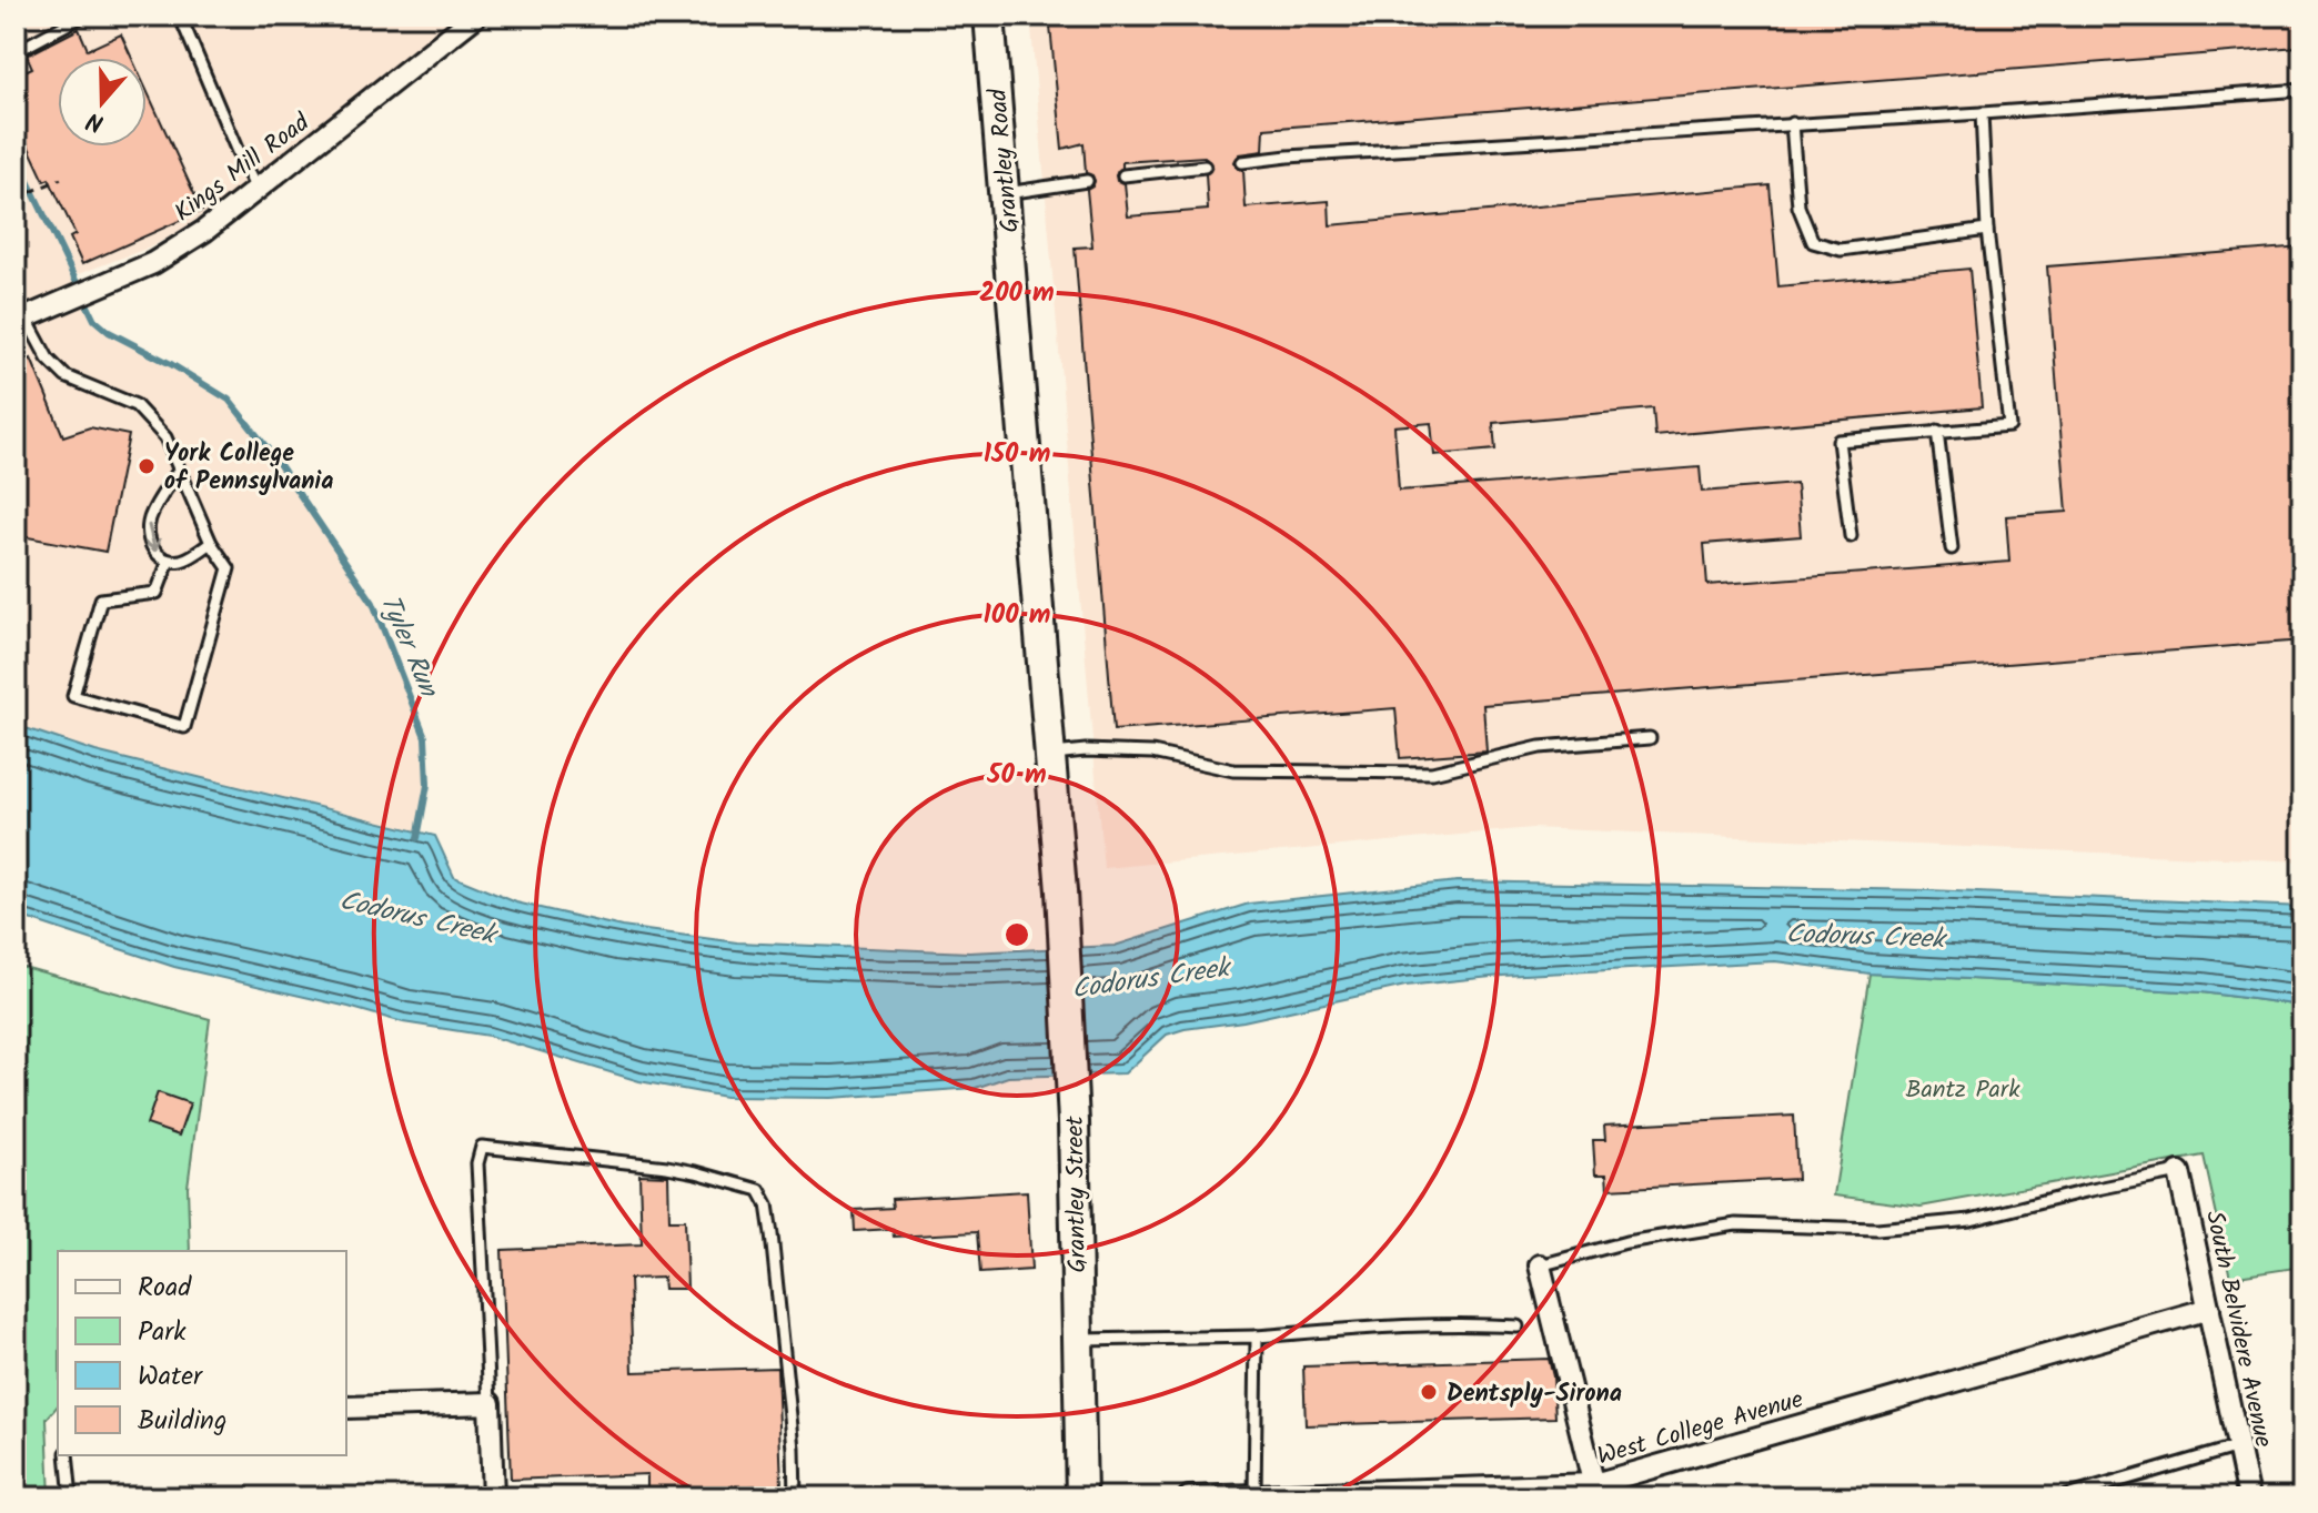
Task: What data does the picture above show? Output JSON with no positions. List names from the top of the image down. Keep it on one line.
{"streets":{"street":["Grantley Road","Kings Mill Road","Grantley Street","South Belvidere Avenue","West College Avenue"]},"crossings":[["Grantley Road","Grantley Street"],["South Belvidere Avenue","West College Avenue"]],"water":["Tyler Run","Codorus Creek"],"parks":["Bantz Park"],"places":["York College of Pennsylvania","Dentsply-Sirona"],"legend":["Road","Park","Water","Building"],"north":"bottom","rings":["200 m","150 m","100 m","50 m"]}
